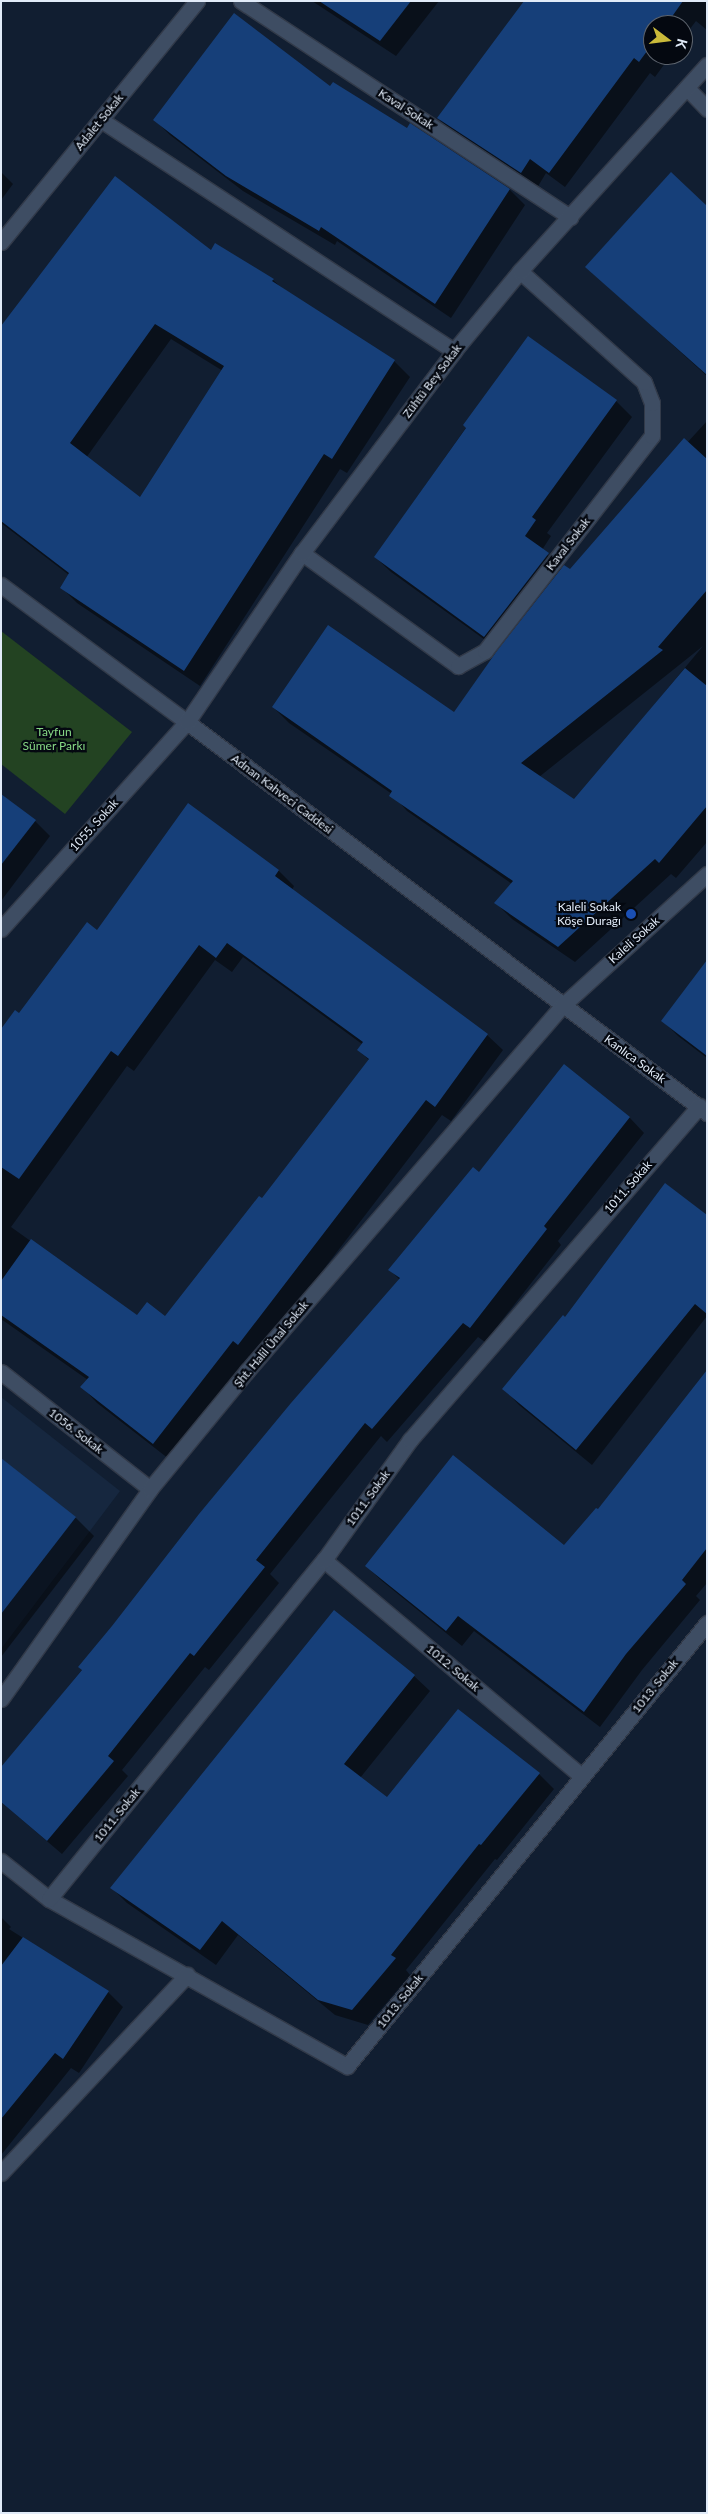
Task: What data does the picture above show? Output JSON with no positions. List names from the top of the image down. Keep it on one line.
{"streets":{"street":["Kaval Sokak","Adalet Sokak","Zühtü Bey Sokak","Adnan Kahveci Caddesi","1055. Sokak","Kaleli Sokak","Kanlıca Sokak","1011. Sokak","Şht. Halil Ünal Sokak","1056. Sokak","1012. Sokak","1013. Sokak"]},"crossings":[["Kaval Sokak","Zühtü Bey Sokak"],["Zühtü Bey Sokak","Adnan Kahveci Caddesi"],["Zühtü Bey Sokak","1055. Sokak"],["Adnan Kahveci Caddesi","1055. Sokak"],["Adnan Kahveci Caddesi","Kaleli Sokak"],["Adnan Kahveci Caddesi","Kanlıca Sokak"],["Adnan Kahveci Caddesi","Şht. Halil Ünal Sokak"],["Kaleli Sokak","Kanlıca Sokak"],["Kaleli Sokak","Şht. Halil Ünal Sokak"],["Kanlıca Sokak","1011. Sokak"],["Kanlıca Sokak","Şht. Halil Ünal Sokak"],["1011. Sokak","1012. Sokak"],["1011. Sokak","1013. Sokak"],["Şht. Halil Ünal Sokak","1056. Sokak"],["1012. Sokak","1013. Sokak"]],"parks":["Tayfun Sümer Parkı"],"places":["Kaleli Sokak Köşe Durağı"],"north":"right"}
